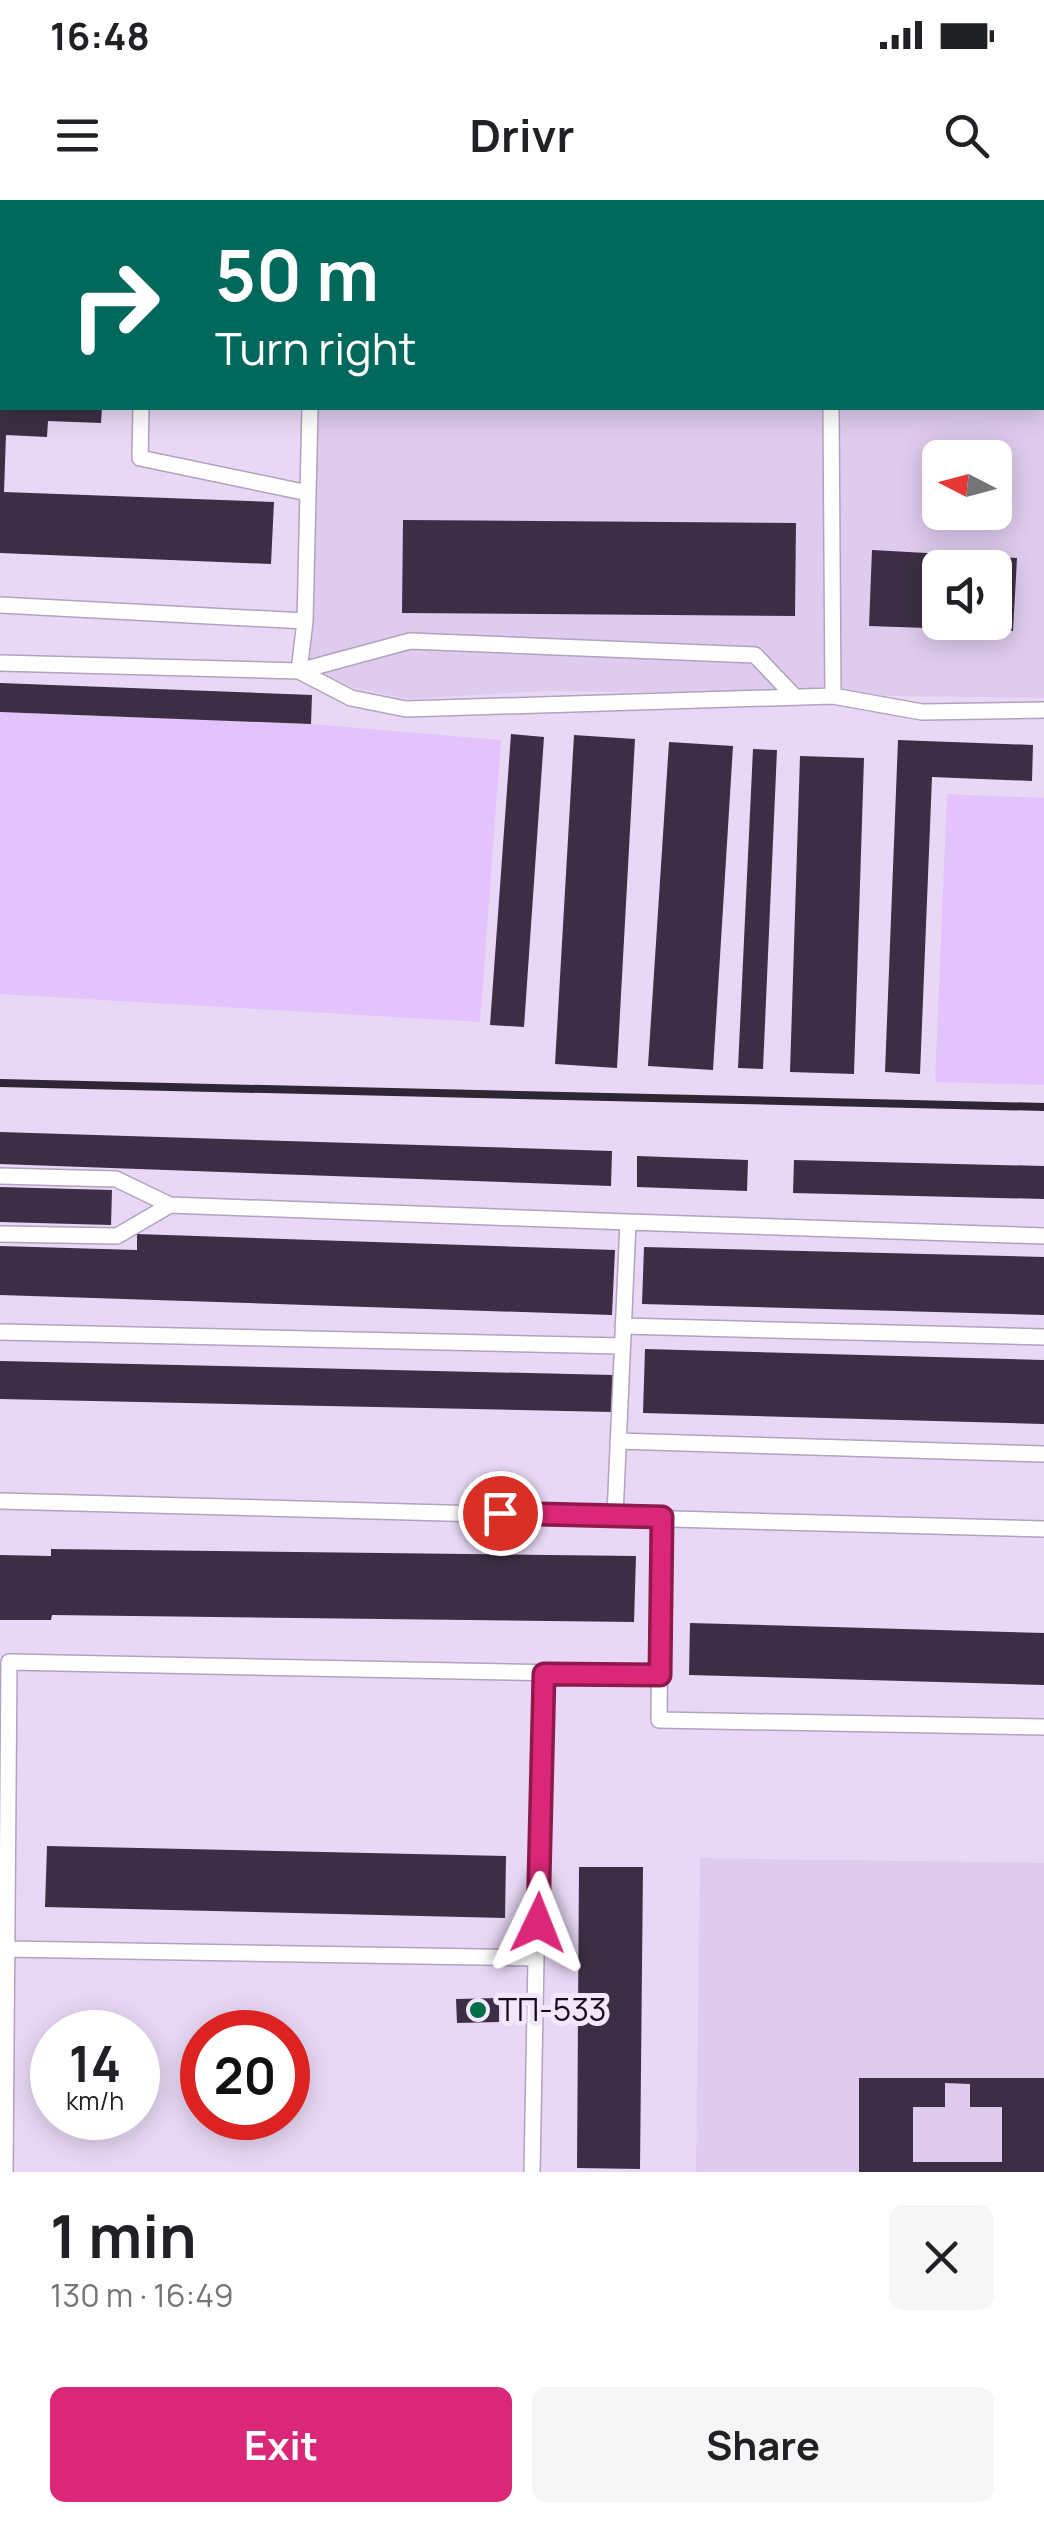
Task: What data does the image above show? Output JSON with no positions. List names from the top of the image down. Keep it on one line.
{"places":["ТП-533"],"north":"left","page":{"status":"16:48","header":"Drivr","turn":["50 m","Turn right"],"speed":"14 km/h","limit":"20","heading":["1 min","130 m · 16:49"],"buttons":["Exit","Share"]}}
